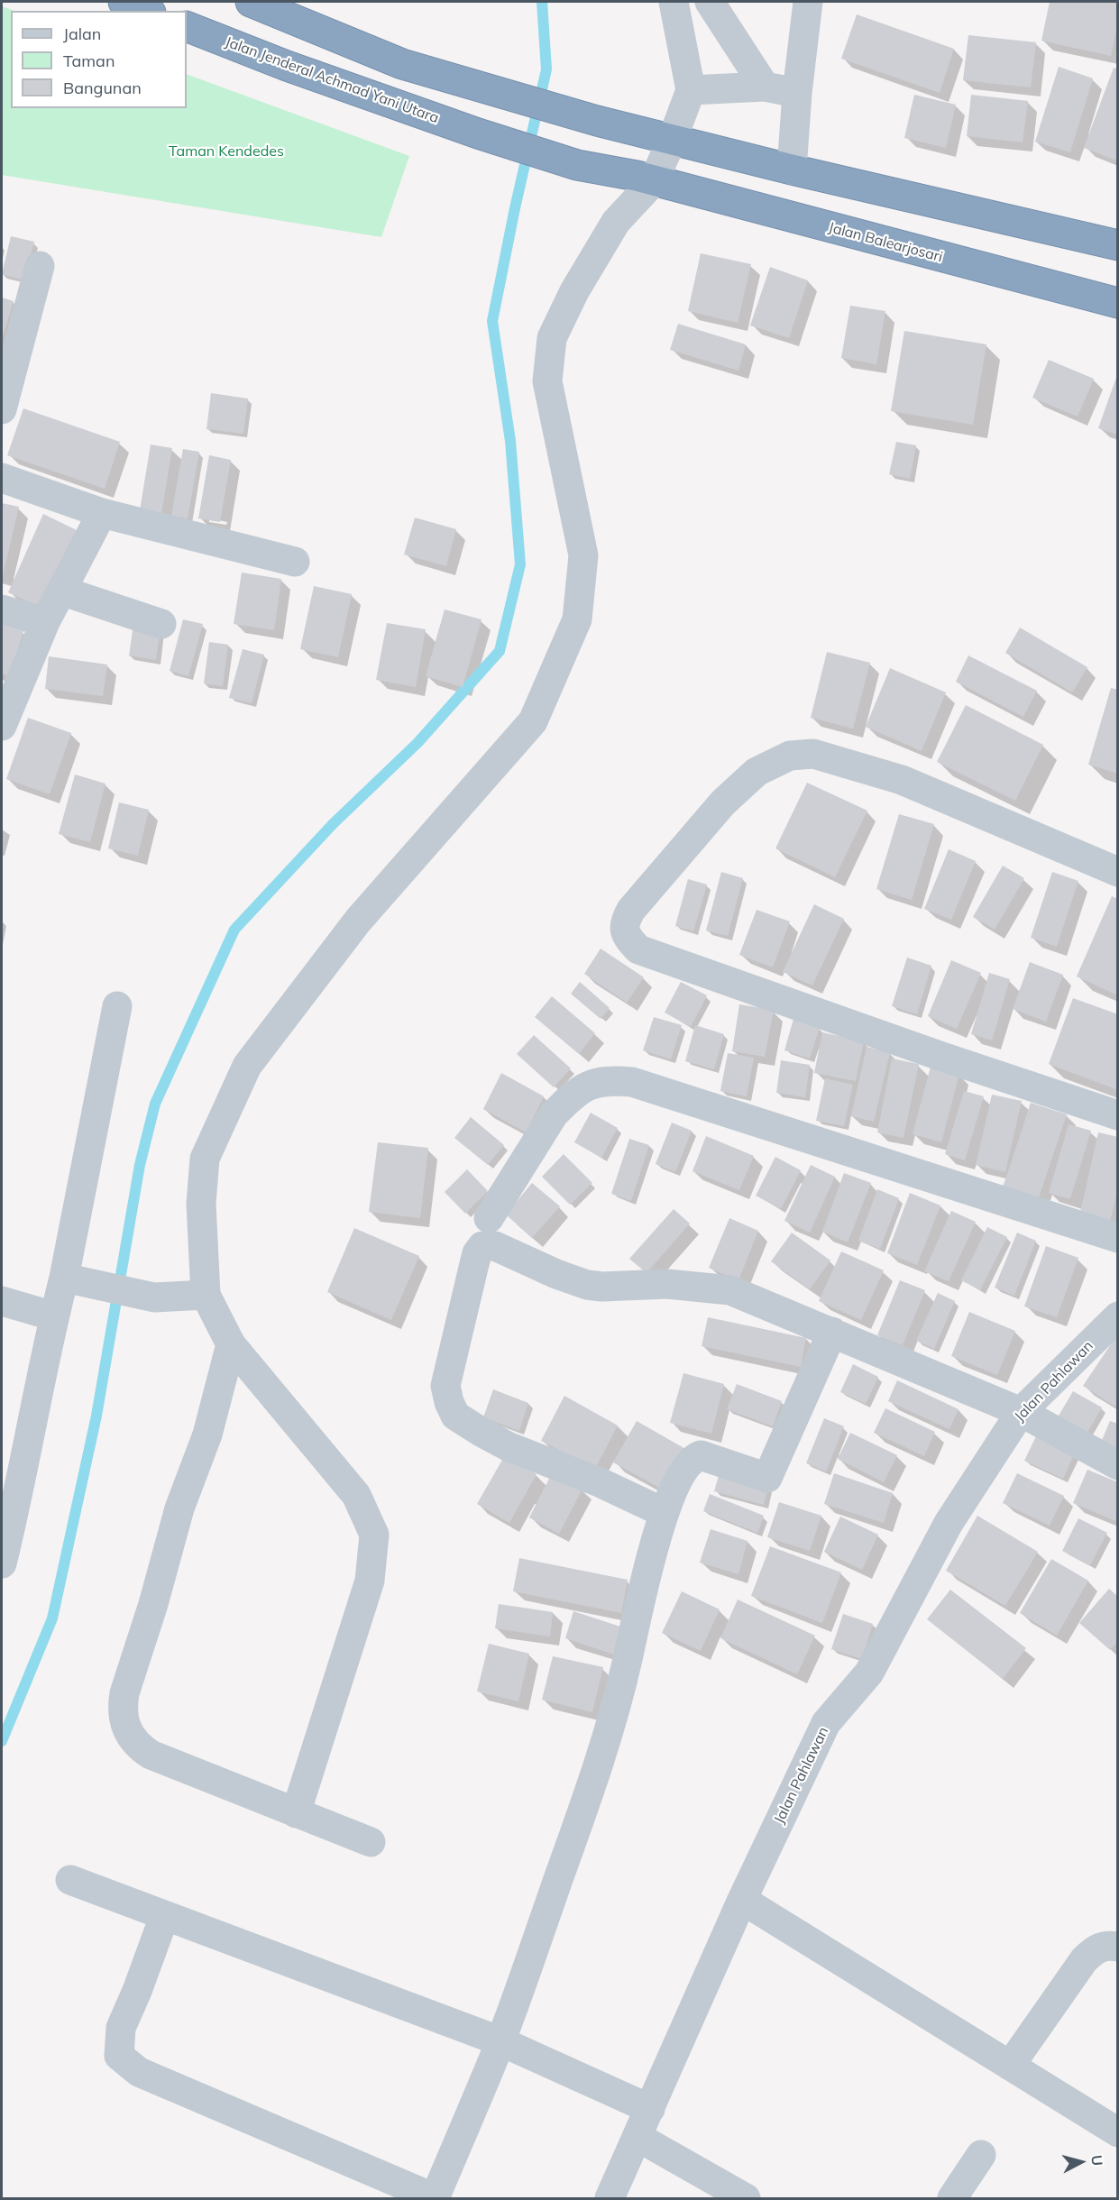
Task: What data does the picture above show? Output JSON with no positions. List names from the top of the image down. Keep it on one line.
{"streets":{"highway":["Jalan Jenderal Achmad Yani Utara","Jalan Balearjosari"],"street":["Jalan Pahlawan"]},"crossings":[["Jalan Jenderal Achmad Yani Utara","Jalan Balearjosari"]],"parks":["Taman Kendedes"],"legend":["Jalan","Taman","Bangunan"],"north":"right"}
